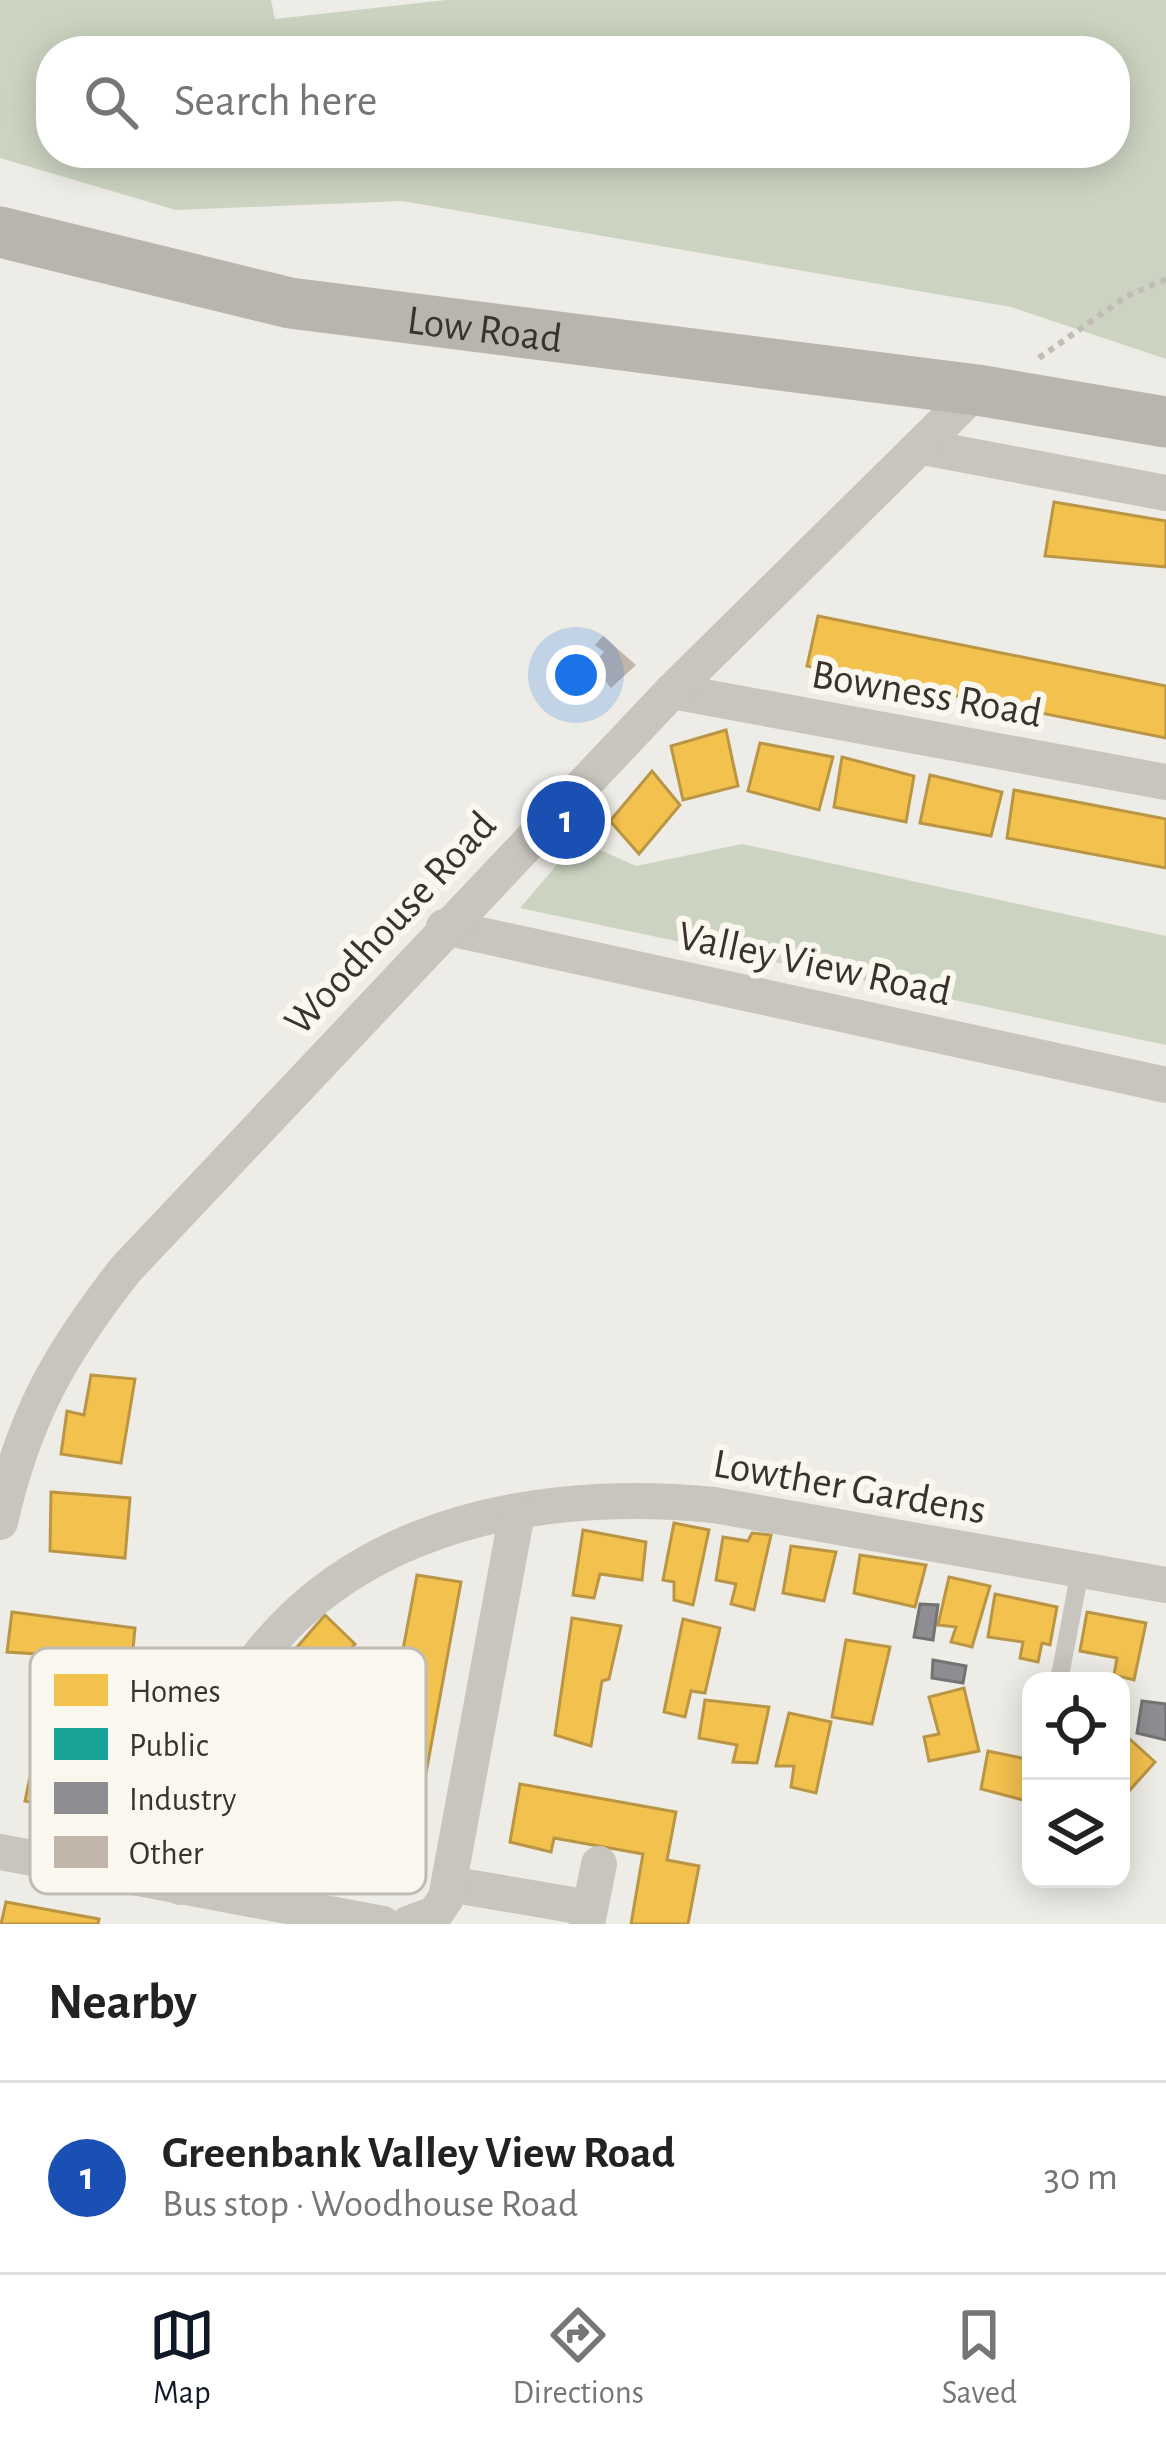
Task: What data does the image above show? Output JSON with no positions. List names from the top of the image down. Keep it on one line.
{"streets":{"main road":["Low Road"],"street":["Bowness Road","Woodhouse Road","Valley View Road","Lowther Gardens"]},"crossings":[["Low Road","Woodhouse Road"],["Bowness Road","Woodhouse Road"],["Woodhouse Road","Valley View Road"]],"legend":["Homes","Public","Industry","Other"],"page":{"search":"Search here","pins":"1","heading":"Nearby","list":[{"mark":"1","name":"Greenbank Valley View Road","note":"Bus stop · Woodhouse Road","value":"30 m"}],"nav":["Map","Directions","Saved"]}}
